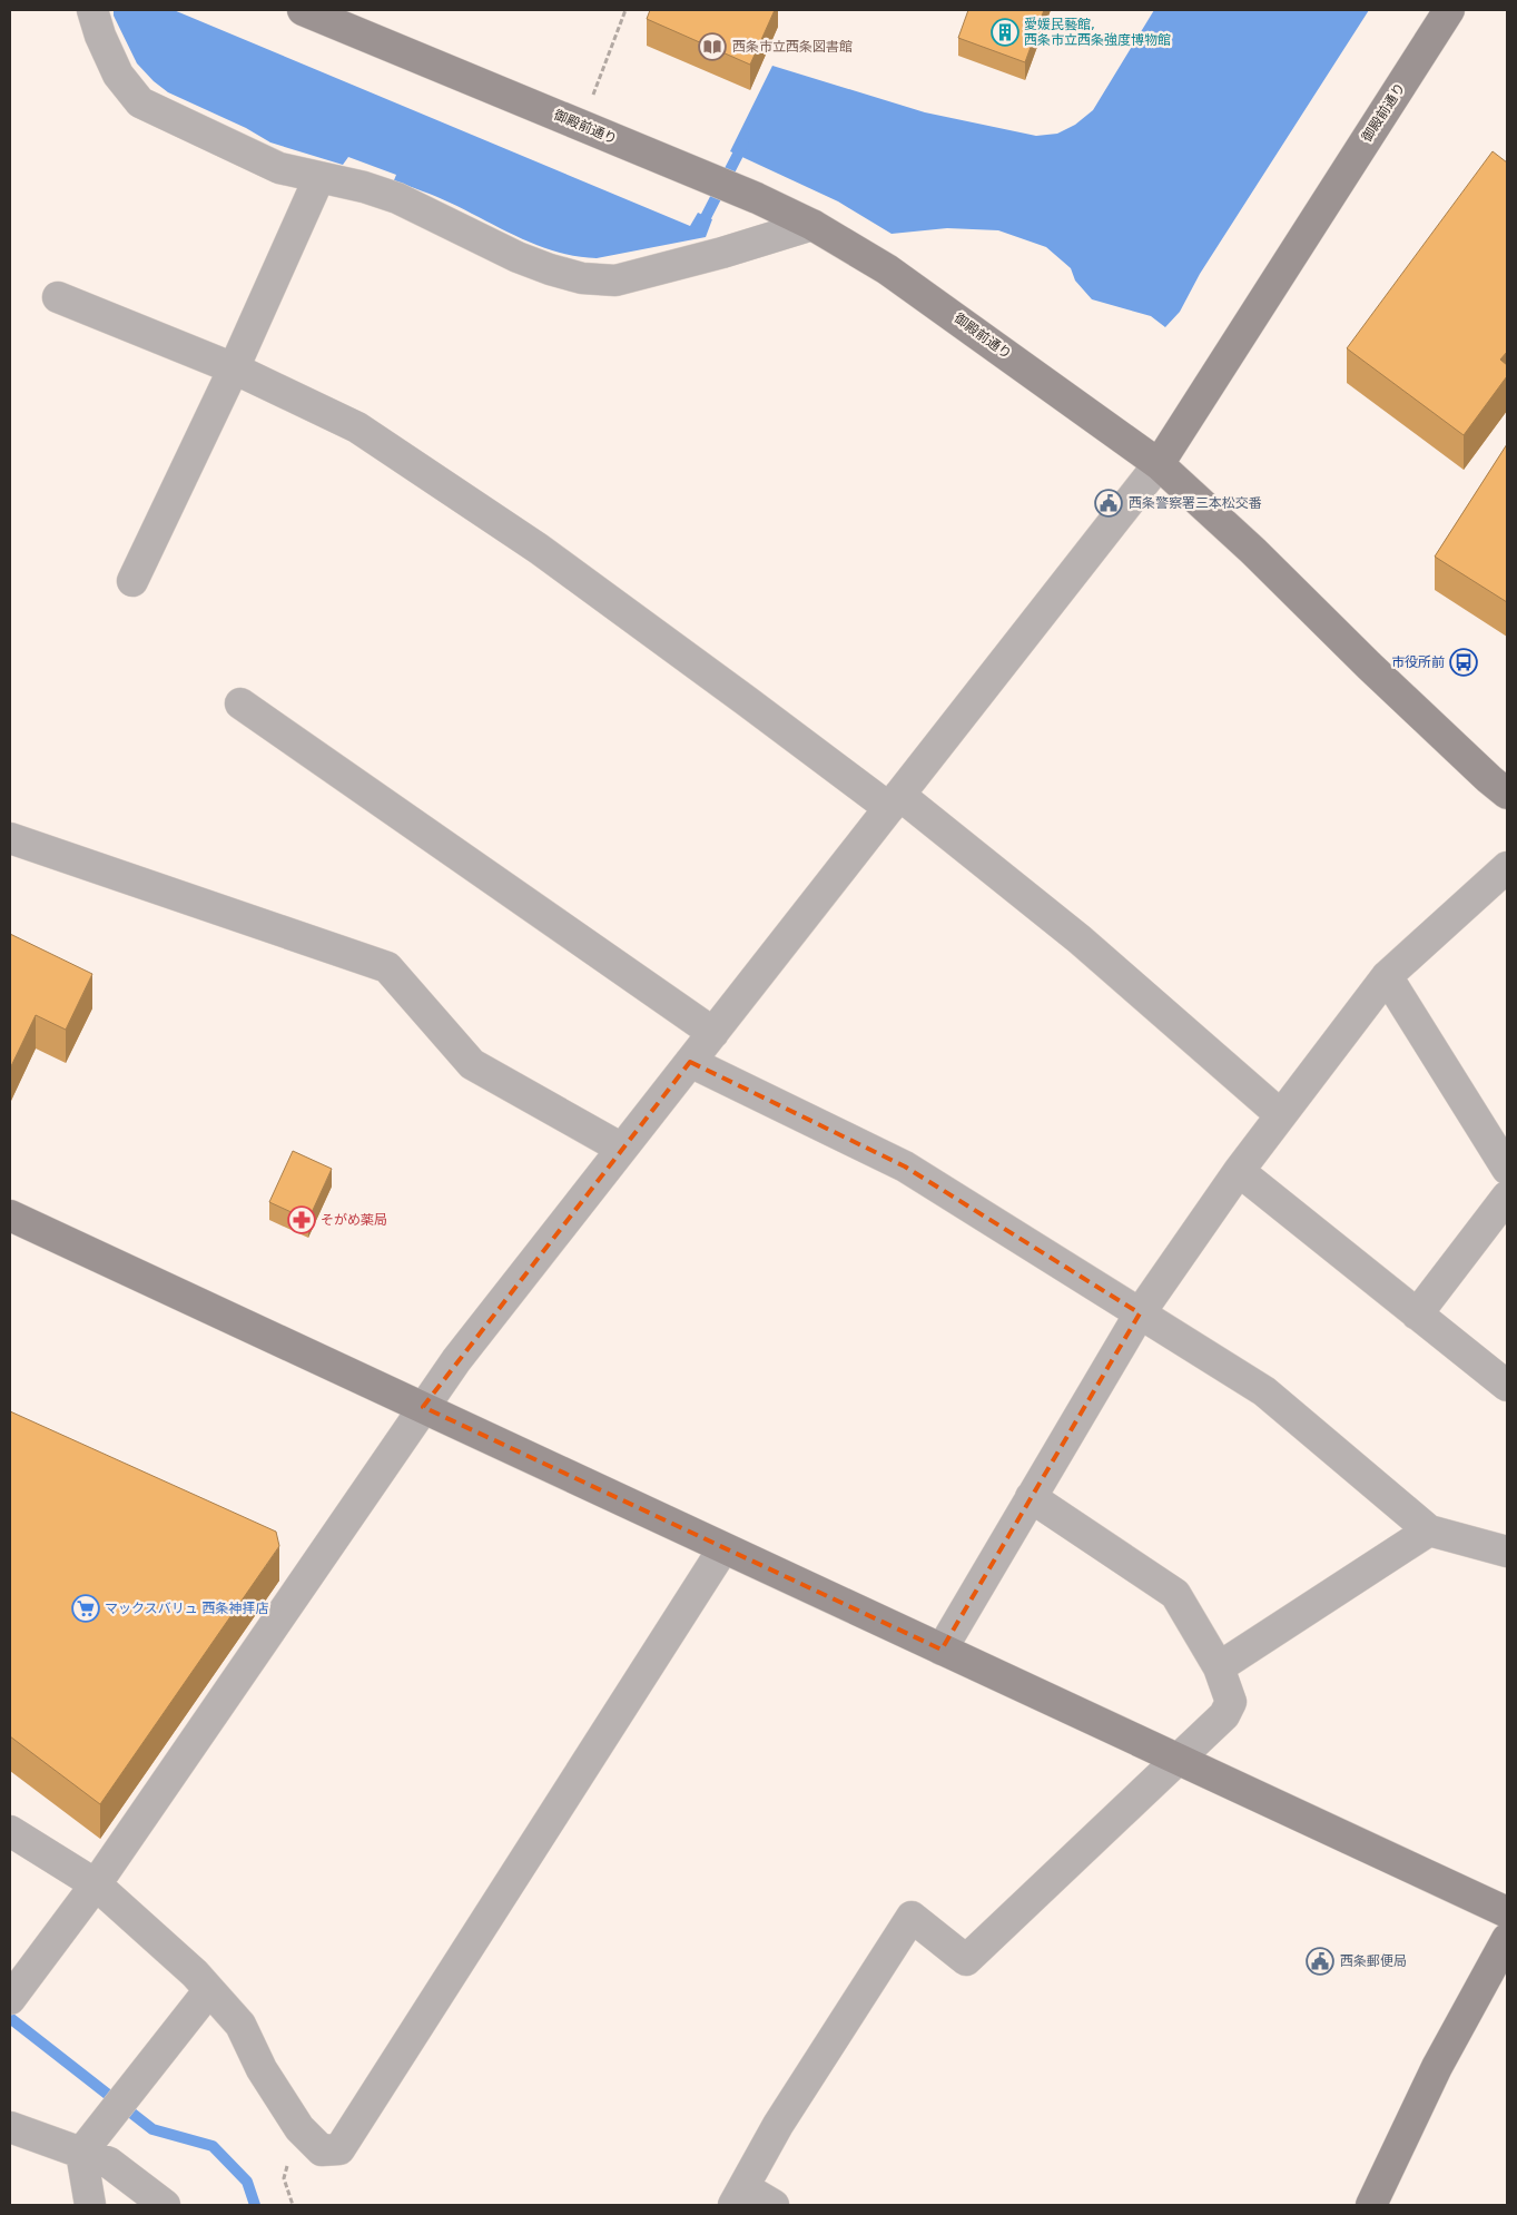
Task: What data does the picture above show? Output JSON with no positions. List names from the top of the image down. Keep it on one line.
{"streets":{"street":["御殿前通り"]},"places":{"building":["愛媛民藝館, 西条市立西条強度博物館"],"library":["西条市立西条図書館"],"public building":["西条警察署三本松交番","西条郵便局"],"bus stop":["市役所前"],"pharmacy":["そがめ薬局"],"supermarket":["マックスバリュ 西条神拝店"]}}
